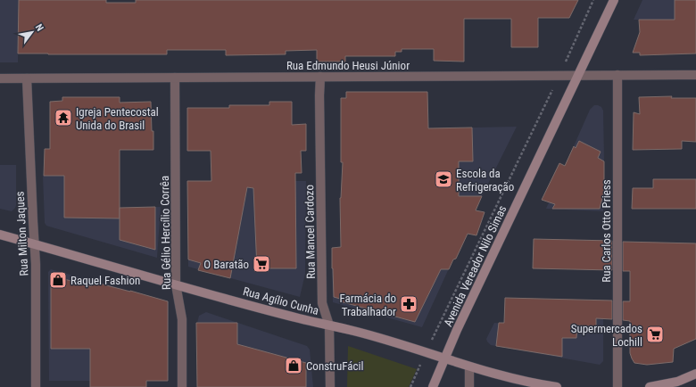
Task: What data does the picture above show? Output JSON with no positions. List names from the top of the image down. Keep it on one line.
{"streets":{"main road":["Avenida Vereador Nilo Simas","Rua Agílio Cunha"],"street":["Rua Edmundo Heusi Júnior","Rua Carlos Otto Priess","Rua Manoel Cardozo","Rua Gélio Hercílio Corrêa","Rua Milton Jaques"]},"crossings":[["Rua Edmundo Heusi Júnior","Rua Carlos Otto Priess"],["Rua Edmundo Heusi Júnior","Rua Manoel Cardozo"],["Rua Edmundo Heusi Júnior","Rua Gélio Hercílio Corrêa"],["Rua Edmundo Heusi Júnior","Rua Milton Jaques"],["Rua Edmundo Heusi Júnior","Avenida Vereador Nilo Simas"],["Rua Manoel Cardozo","Rua Agílio Cunha"],["Rua Gélio Hercílio Corrêa","Rua Agílio Cunha"],["Rua Milton Jaques","Rua Agílio Cunha"],["Avenida Vereador Nilo Simas","Rua Agílio Cunha"]],"places":{"temple":["Igreja Pentecostal Unida do Brasil"],"school or university":["Escola da Refrigeração"],"supermarket":["O Baratão","Supermercados Lochill"],"shop":["Raquel Fashion","ConstruFácil"],"pharmacy":["Farmácia do Trabalhador"]},"north":"top right"}
